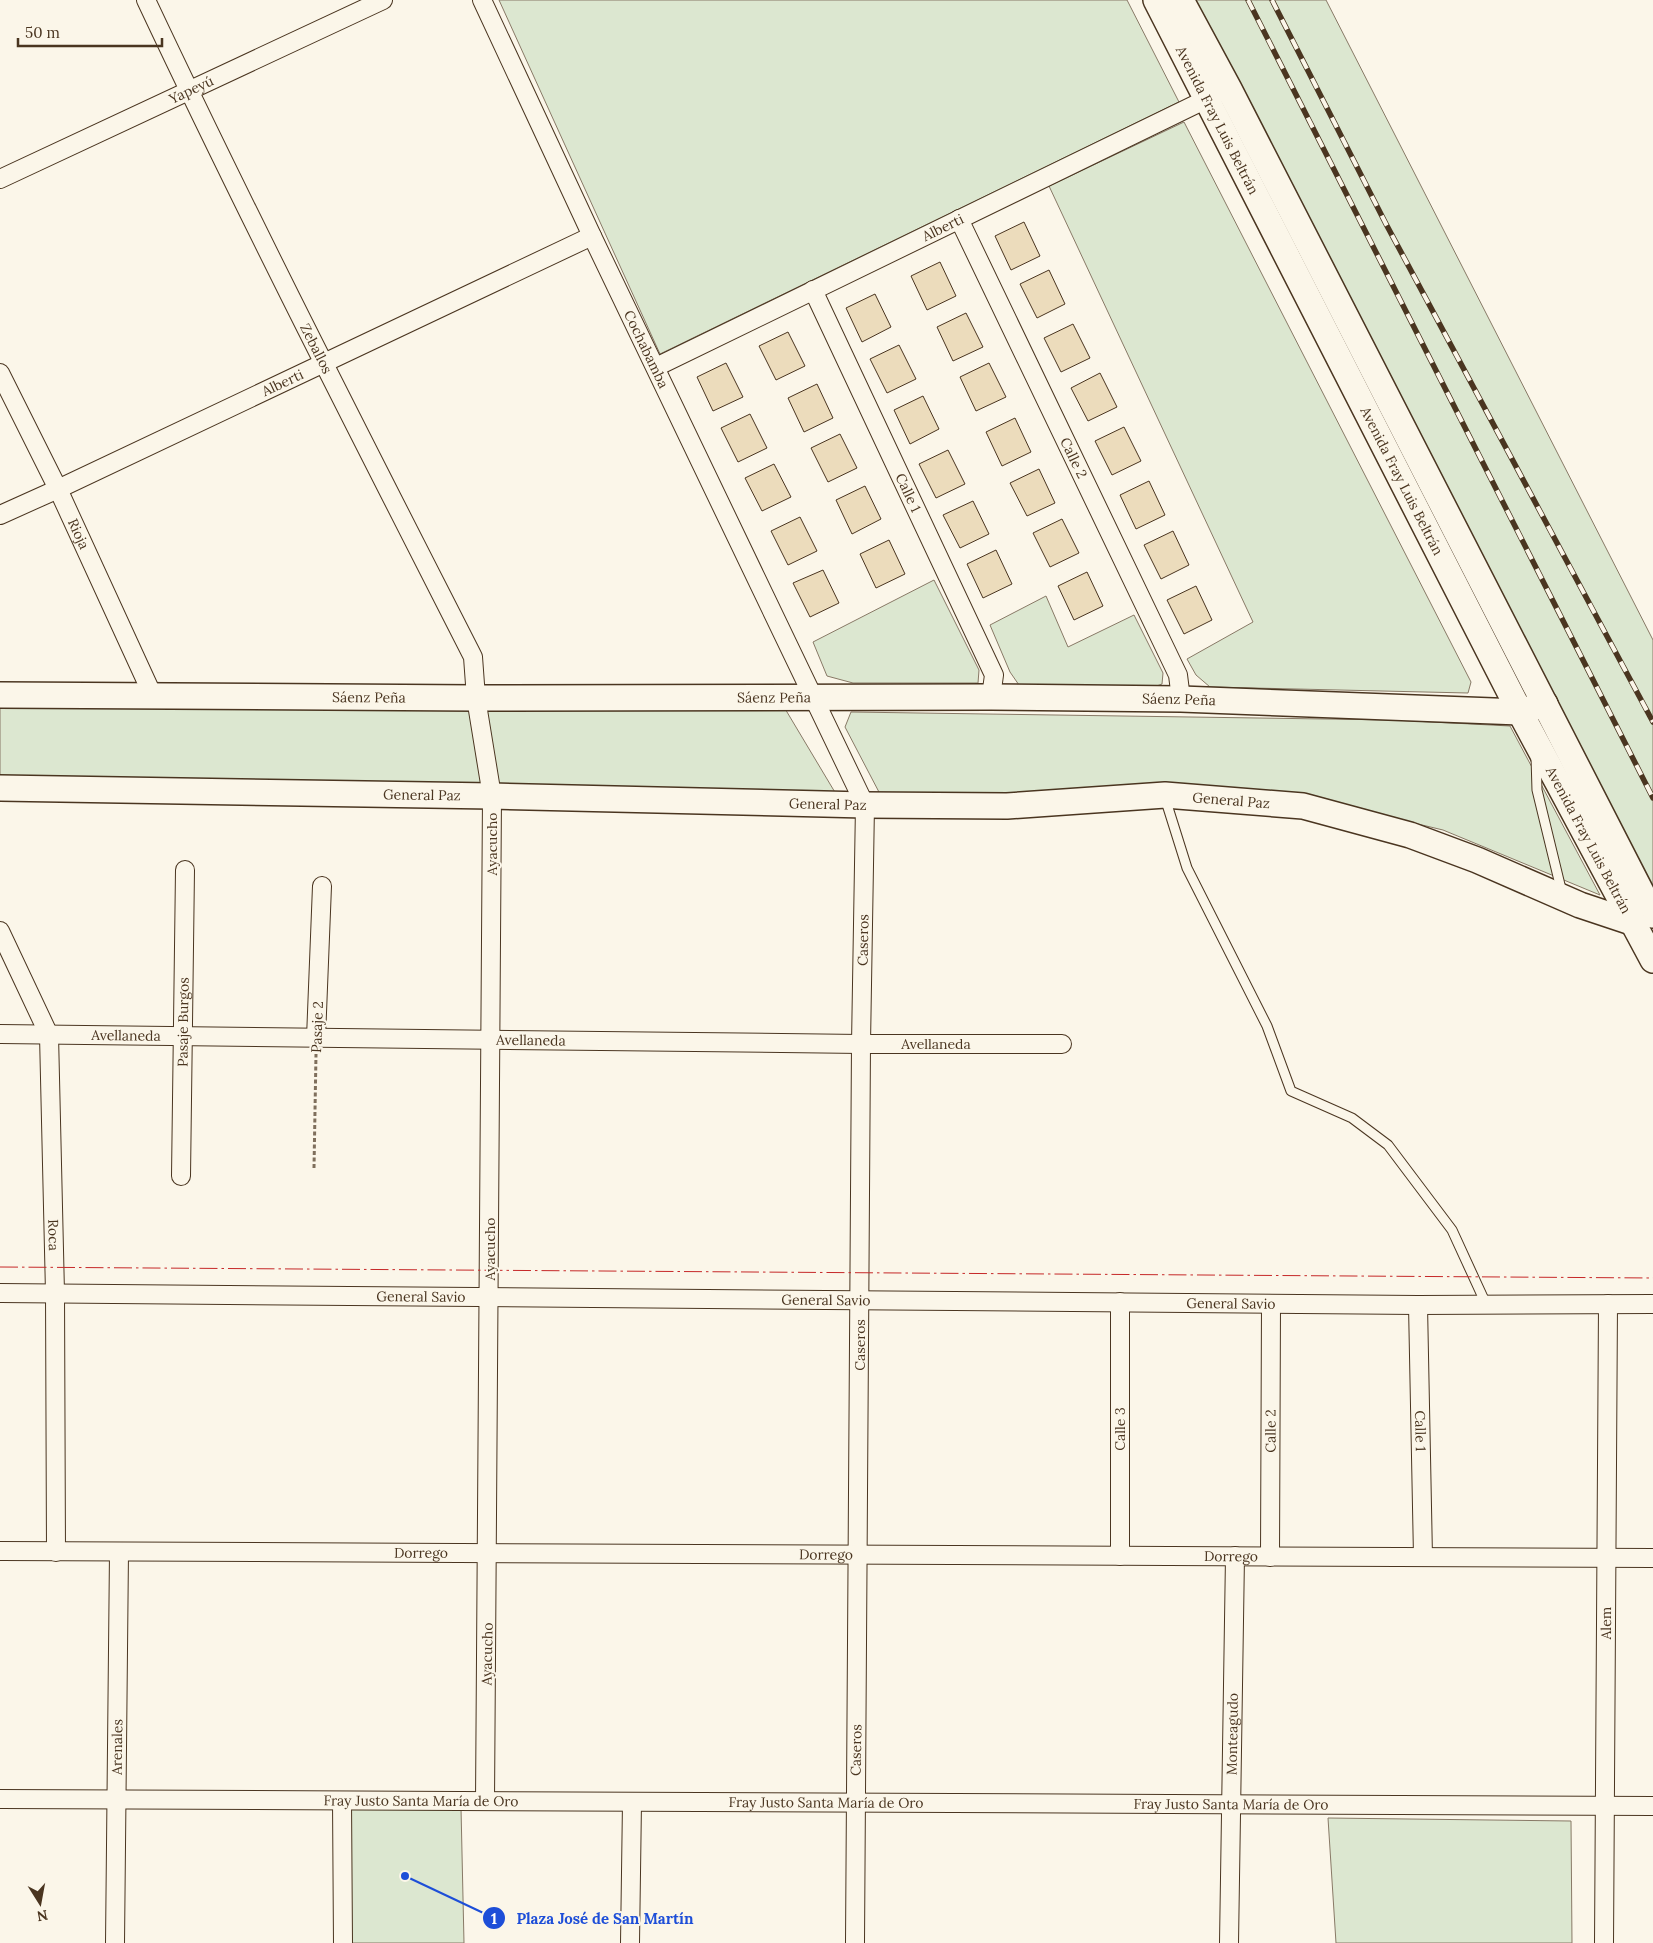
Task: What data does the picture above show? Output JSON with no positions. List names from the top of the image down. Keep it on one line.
{"streets":{"street":["Yapeyú","Avenida Fray Luis Beltrán","Alberti","Zeballos","Cochabamba","Calle 2","Calle 1","Rioja","Sáenz Peña","General Paz","Ayacucho","Caseros","Pasaje Burgos","Pasaje 2","Avellaneda","Roca","General Savio","Calle 3","Dorrego","Alem","Monteagudo","Arenales","Fray Justo Santa María de Oro"]},"crossings":[["Yapeyú","Zeballos"],["Avenida Fray Luis Beltrán","Alberti"],["Avenida Fray Luis Beltrán","Sáenz Peña"],["Avenida Fray Luis Beltrán","General Paz"],["Alberti","Zeballos"],["Alberti","Cochabamba"],["Alberti","Calle 2"],["Alberti","Calle 1"],["Alberti","Rioja"],["Zeballos","Sáenz Peña"],["Zeballos","Ayacucho"],["Cochabamba","Sáenz Peña"],["Cochabamba","Caseros"],["Calle 2","Sáenz Peña"],["Calle 2","General Savio"],["Calle 2","Dorrego"],["Calle 1","Sáenz Peña"],["Calle 1","General Savio"],["Calle 1","Dorrego"],["Rioja","Sáenz Peña"],["Sáenz Peña","Ayacucho"],["Sáenz Peña","Caseros"],["General Paz","Ayacucho"],["General Paz","Caseros"],["Ayacucho","Avellaneda"],["Ayacucho","General Savio"],["Ayacucho","Dorrego"],["Ayacucho","Fray Justo Santa María de Oro"],["Caseros","Avellaneda"],["Caseros","General Savio"],["Caseros","Dorrego"],["Caseros","Fray Justo Santa María de Oro"],["Pasaje Burgos","Avellaneda"],["Pasaje 2","Avellaneda"],["Avellaneda","Roca"],["Roca","General Savio"],["Roca","Dorrego"],["General Savio","Calle 3"],["General Savio","Alem"],["Calle 3","Dorrego"],["Dorrego","Alem"],["Dorrego","Monteagudo"],["Dorrego","Arenales"],["Alem","Fray Justo Santa María de Oro"],["Monteagudo","Fray Justo Santa María de Oro"],["Arenales","Fray Justo Santa María de Oro"]],"places":["Plaza José de San Martín"],"scale_bar":"50 m","north":"bottom"}
